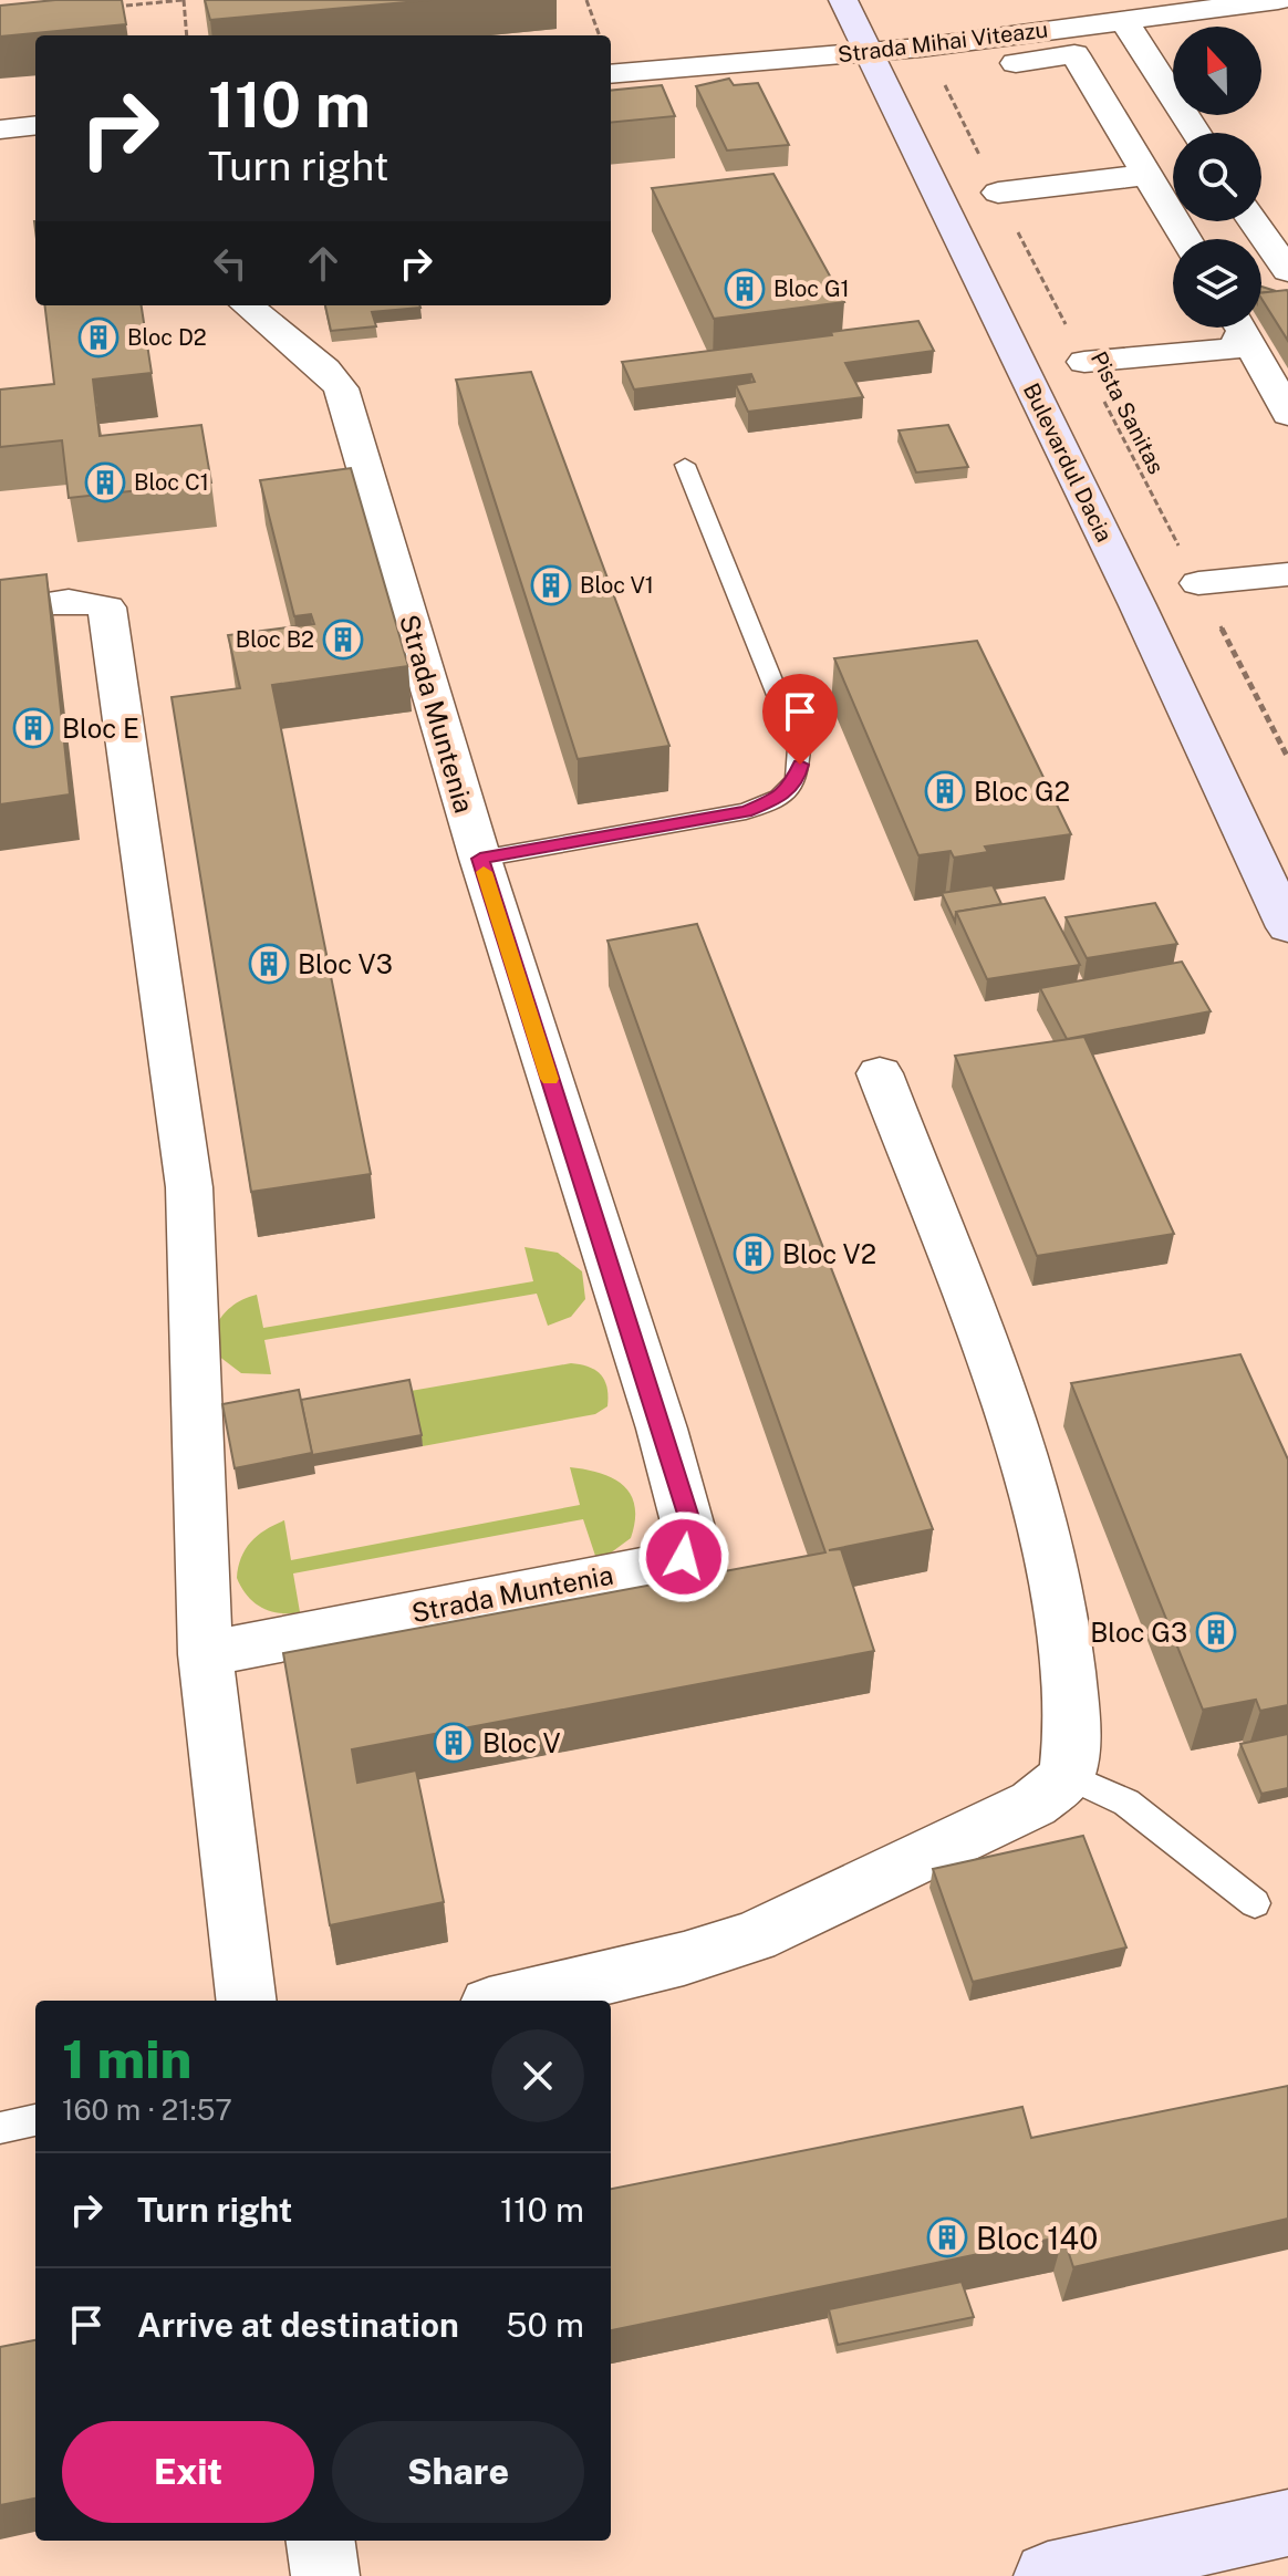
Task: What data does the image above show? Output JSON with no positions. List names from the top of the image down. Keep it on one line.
{"streets":{"main road":["Bulevardul Dacia"],"street":["Strada Mihai Viteazu","Strada Muntenia"],"path":["Pista Sanitas"]},"crossings":[["Strada Mihai Viteazu","Bulevardul Dacia"]],"places":{"building":["Bloc G1","Bloc D2","Bloc C1","Bloc V1","Bloc B2","Bloc E","Bloc G2","Bloc V3","Bloc V2","Bloc G3","Bloc V","Bloc 140"]},"north":"top","page":{"turn":["110 m","Turn right"],"heading":["1 min","160 m · 21:57"],"list":[{"name":"Turn right","value":"110 m"},{"name":"Arrive at destination","value":"50 m"}],"buttons":["Exit","Share"]}}
